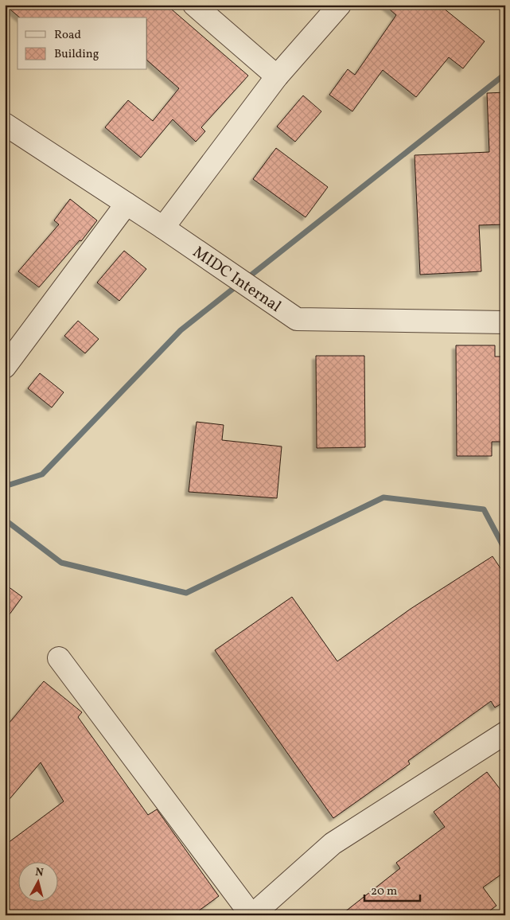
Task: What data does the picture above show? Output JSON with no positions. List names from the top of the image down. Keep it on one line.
{"streets":{"street":["MIDC Internal"]},"legend":["Road","Building"],"scale_bar":"20 m","north":"top"}
